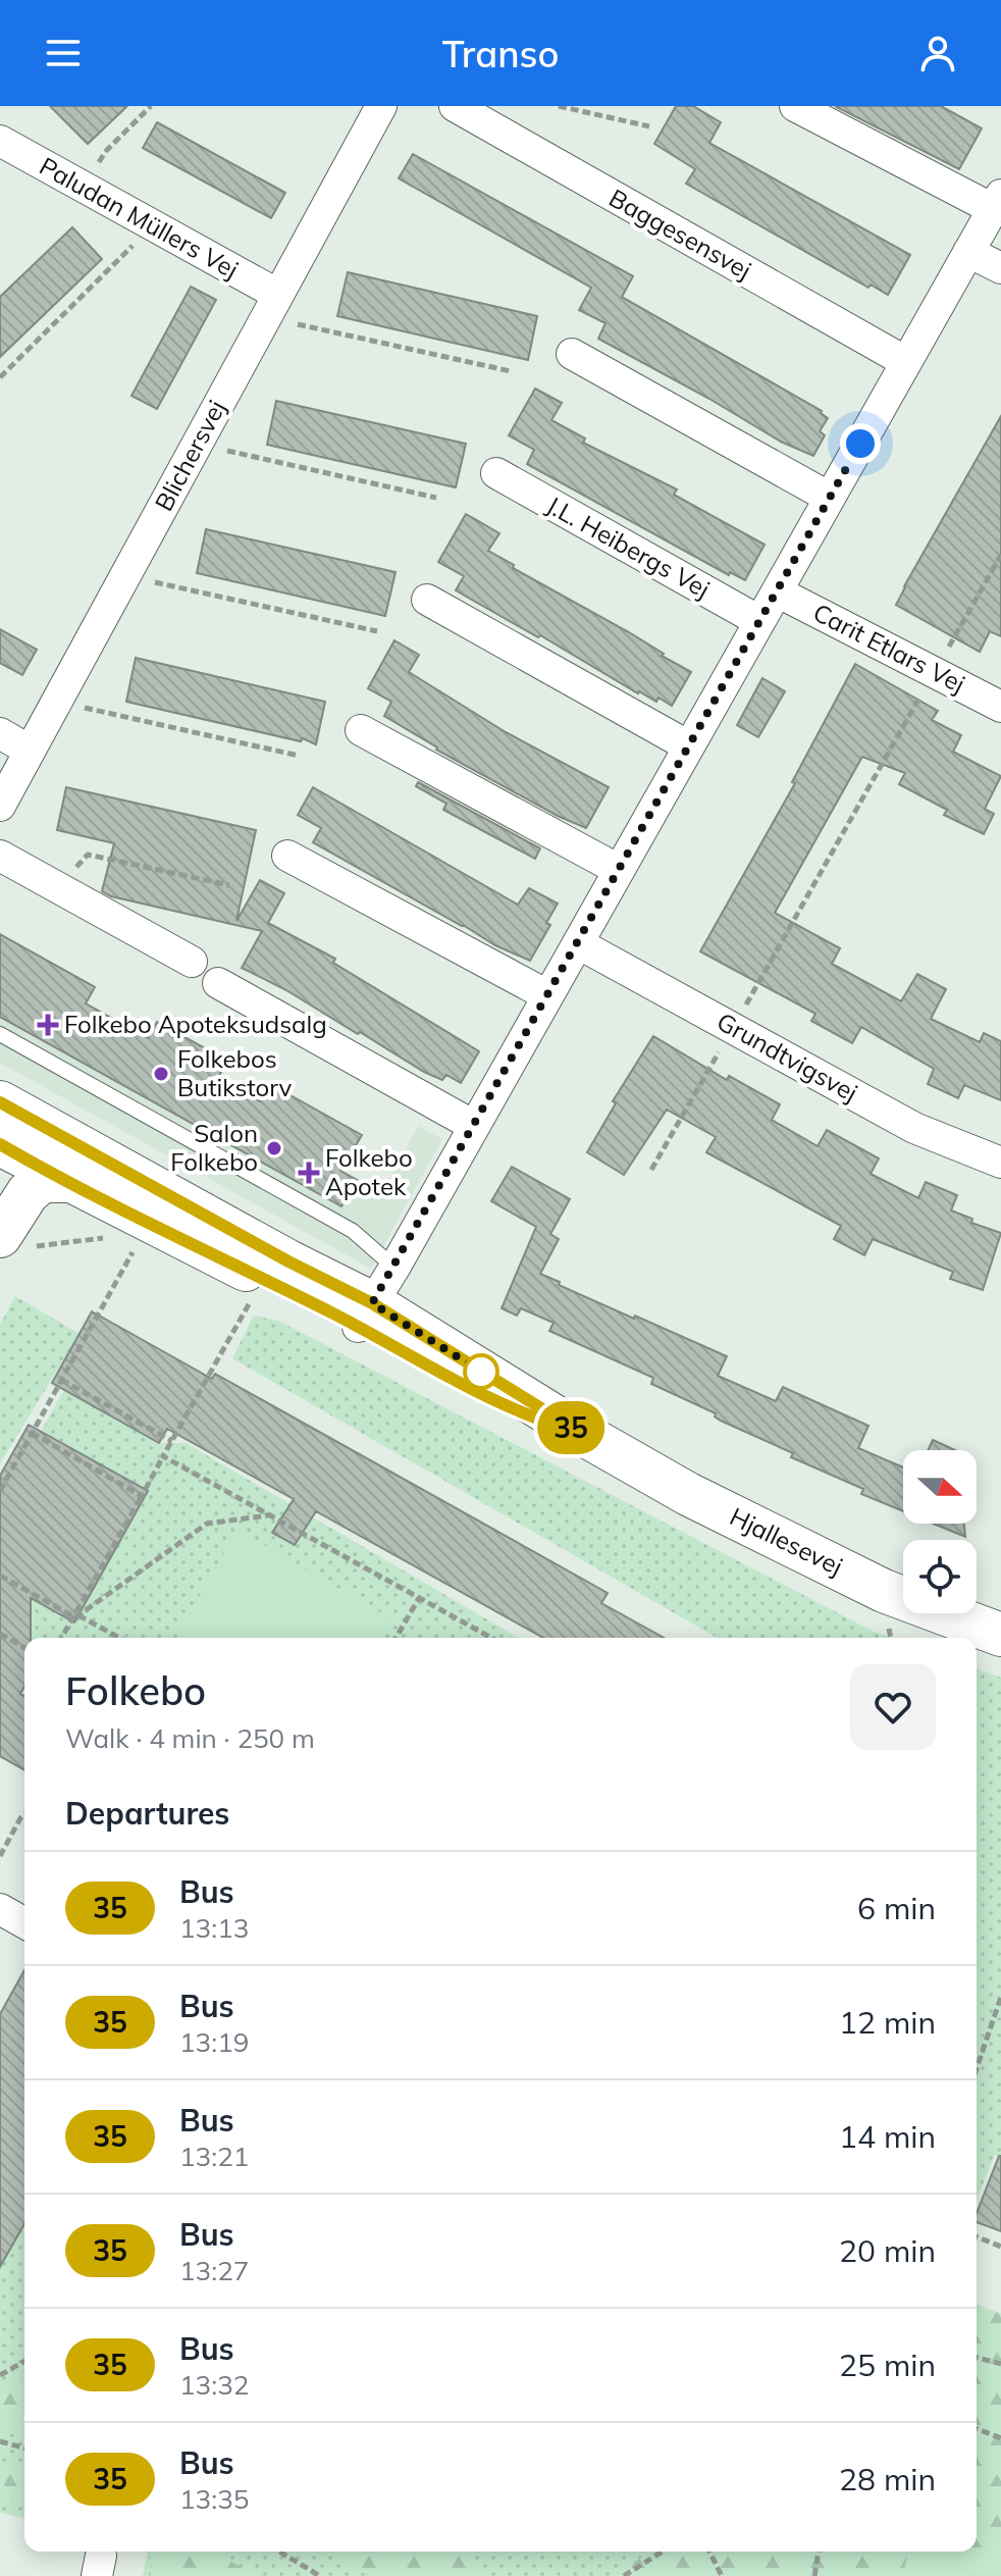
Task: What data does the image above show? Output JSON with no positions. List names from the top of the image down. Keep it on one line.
{"streets":{"main road":["Hjallesevej"],"street":["Paludan Müllers Vej","Baggesensvej","Blichersvej","J.L. Heibergs Vej","Carit Etlars Vej","Grundtvigsvej"]},"crossings":[["Paludan Müllers Vej","Blichersvej"]],"places":{"health":["Folkebo Apoteksudsalg","Folkebo Apotek"],"other":["Folkebos Butikstorv","Salon Folkebo"]},"lines":["bus line 35"],"north":"right","page":{"header":"Transo","on_map":"35","heading":[["Folkebo","Walk · 4 min · 250 m"],"Departures"],"list":[{"mark":"35","name":"Bus","note":"13:13","value":"6 min"},{"mark":"35","name":"Bus","note":"13:19","value":"12 min"},{"mark":"35","name":"Bus","note":"13:21","value":"14 min"},{"mark":"35","name":"Bus","note":"13:27","value":"20 min"},{"mark":"35","name":"Bus","note":"13:32","value":"25 min"},{"mark":"35","name":"Bus","note":"13:35","value":"28 min"}]}}
